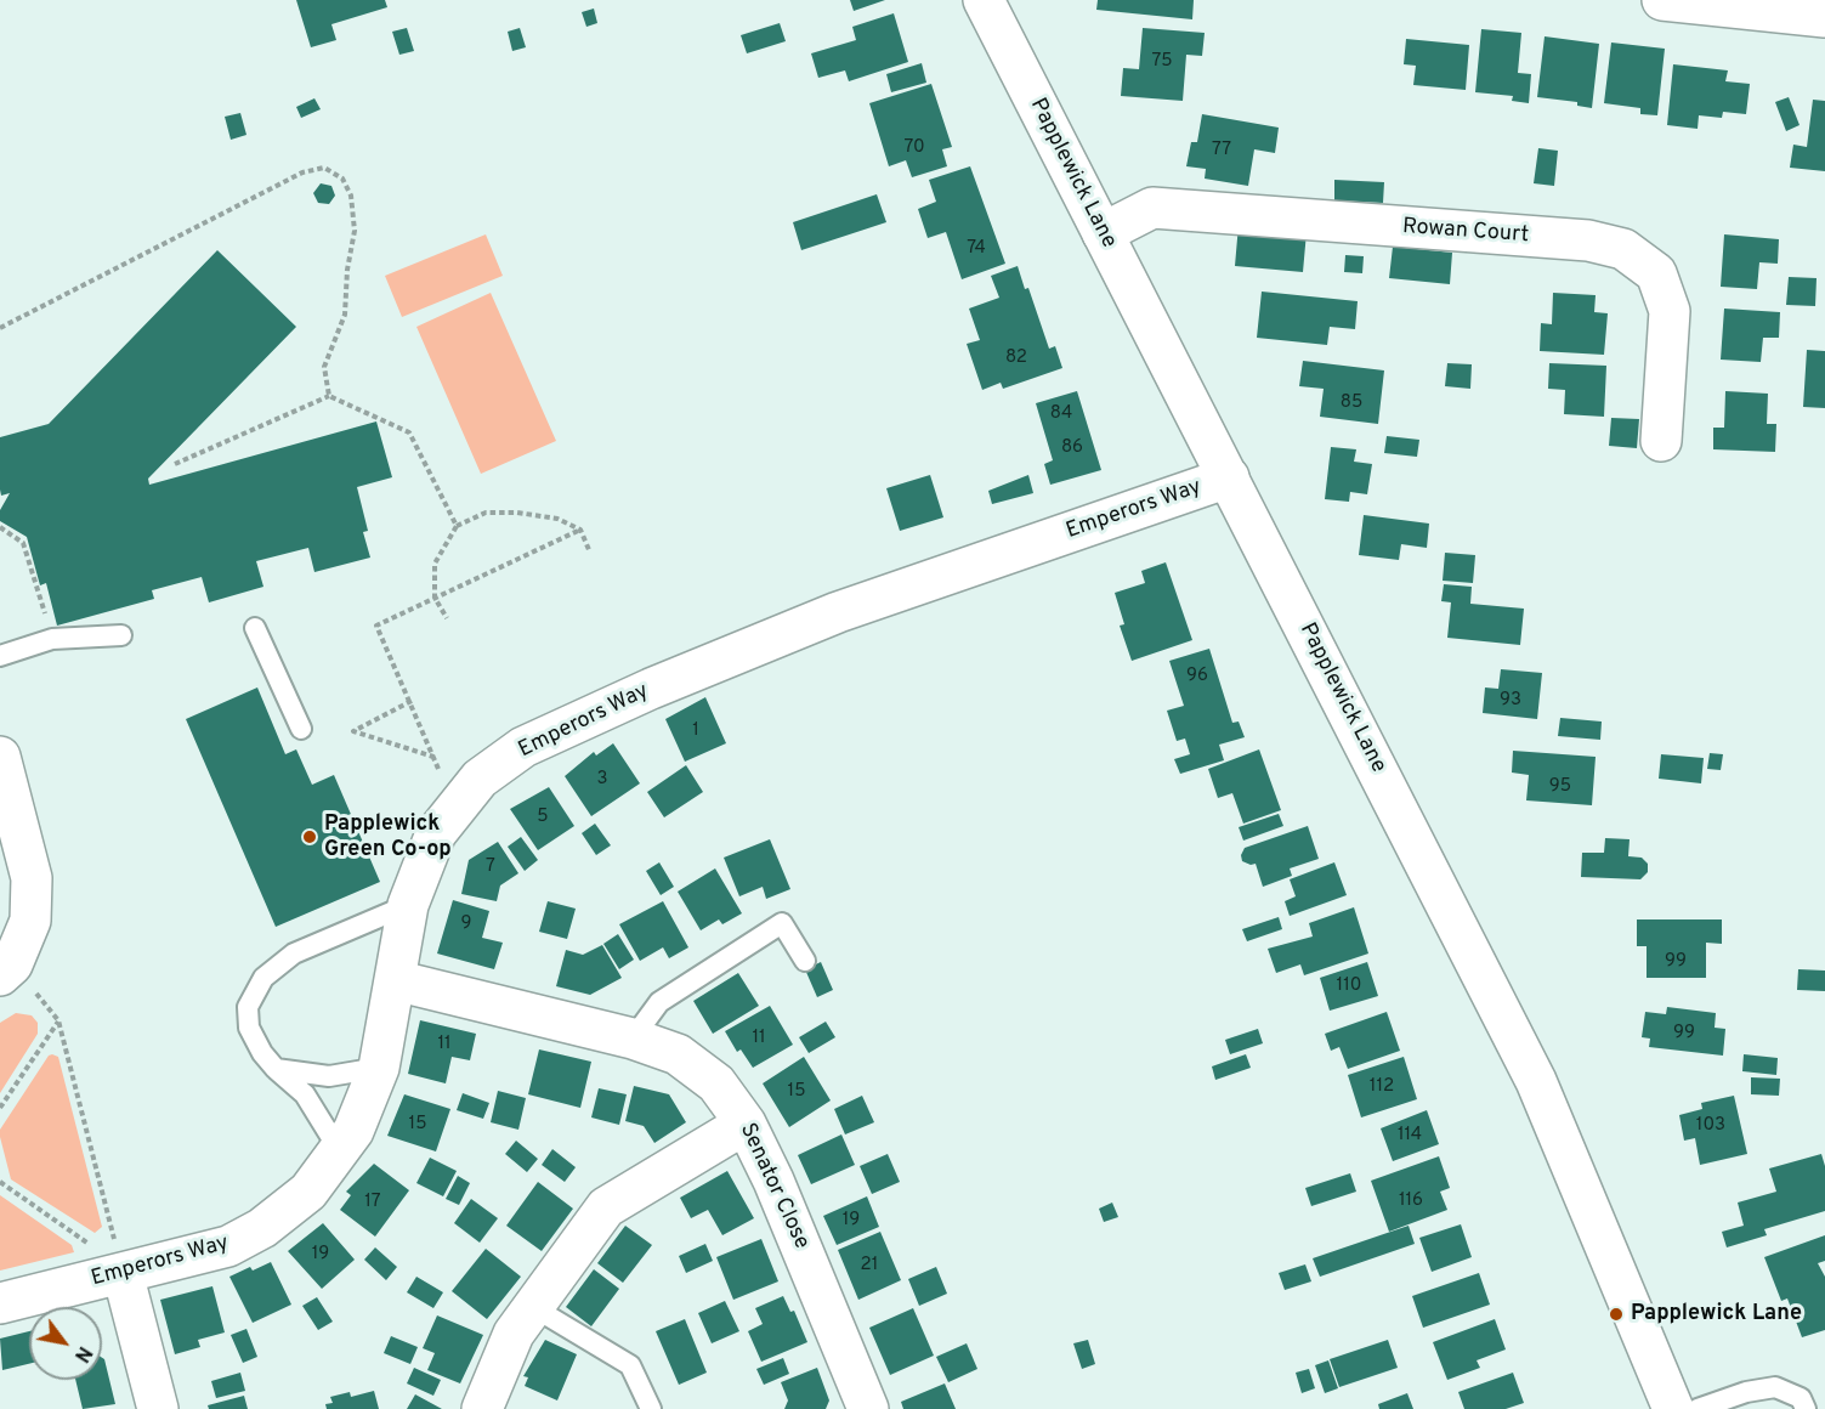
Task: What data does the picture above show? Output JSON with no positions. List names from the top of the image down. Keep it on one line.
{"streets":{"street":["Papplewick Lane","Rowan Court","Emperors Way","Senator Close"]},"crossings":[["Papplewick Lane","Rowan Court"],["Papplewick Lane","Emperors Way"],["Emperors Way","Senator Close"]],"places":["Papplewick Green Co-op","Papplewick Lane"],"house_numbers":["75","70","77","74","82","85","84","86","96","93","1","3","95","5","7","9","99","110","99","11","11","112","15","15","103","114","116","17","19","19","21"],"north":"bottom right"}
